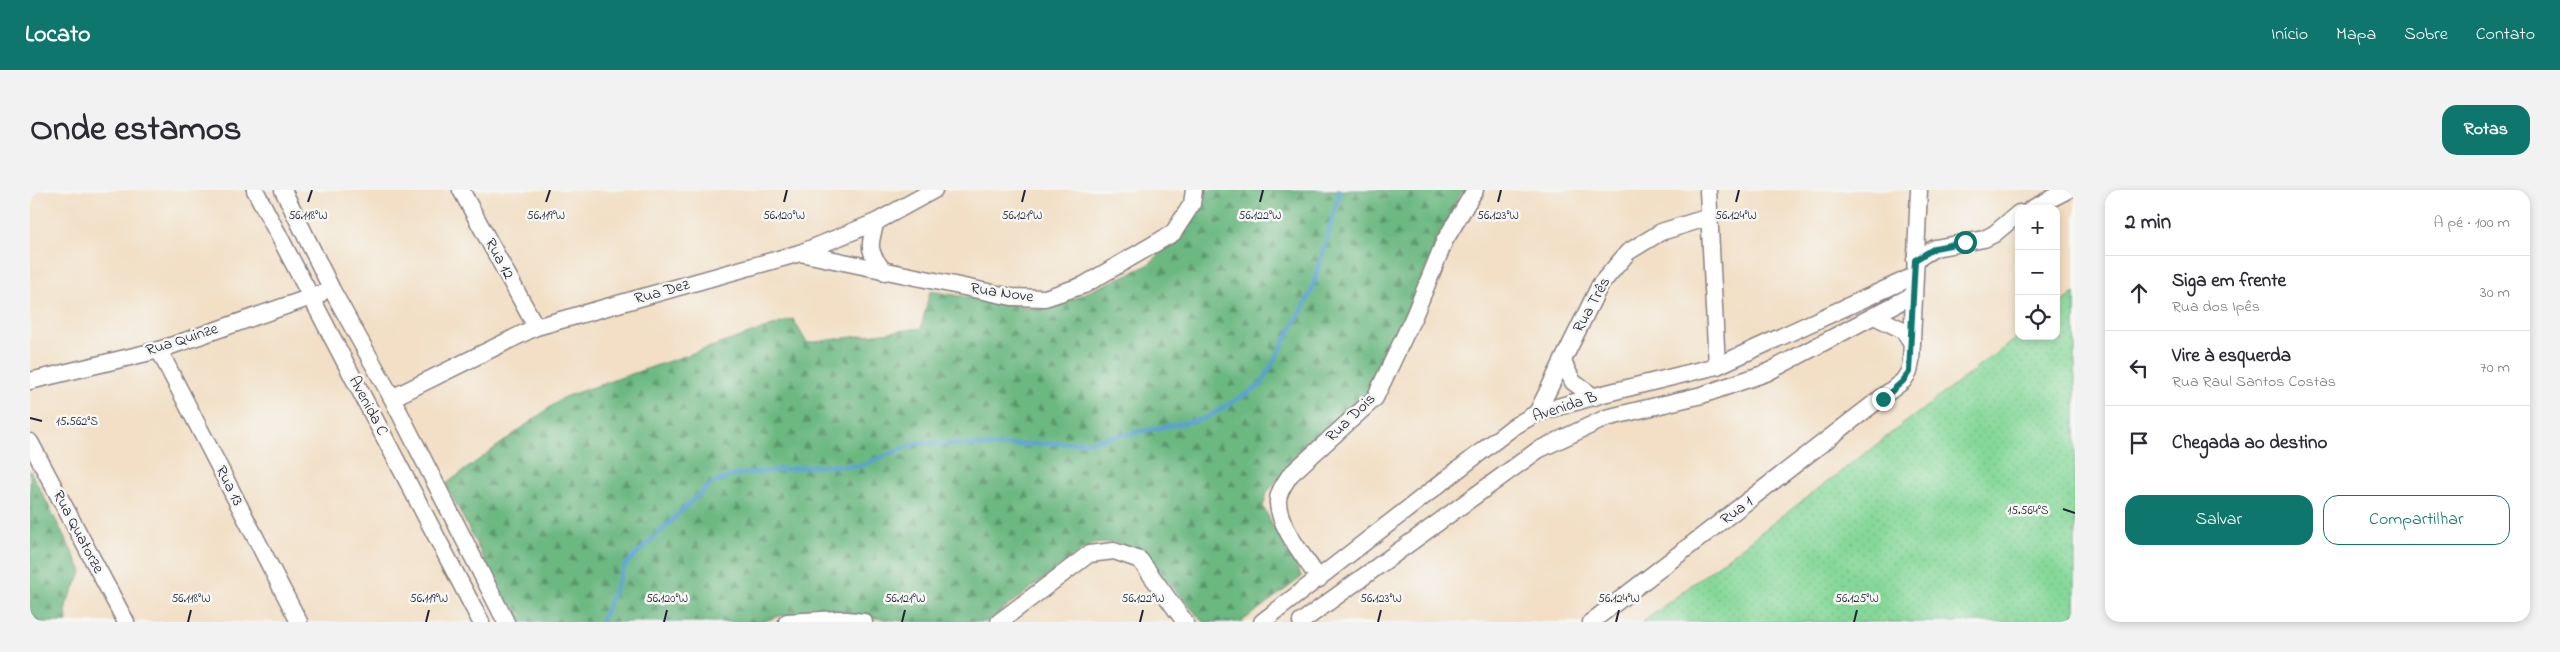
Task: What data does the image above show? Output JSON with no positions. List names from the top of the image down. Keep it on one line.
{"streets":{"street":["Rua 12","Rua Dez","Rua Nove","Rua Três","Rua Quinze","Avenida C","Avenida B","Rua Dois","Rua 13","Rua 1","Rua Quatorze"]},"crossings":[["Rua 12","Rua Dez"],["Rua Dez","Rua Nove"],["Rua Dez","Avenida C"],["Rua Três","Avenida B"],["Rua Quinze","Avenida C"],["Rua Quinze","Rua 13"],["Avenida B","Rua Dois"],["Avenida B","Rua 1"]],"page":{"header":"Locato","nav":["Início","Mapa","Sobre","Contato"],"title":"Onde estamos","buttons":["Rotas",["Salvar","Compartilhar"]],"heading":["2 min","A pé · 100 m"],"map_buttons":["+","−"],"list":[["Siga em frente","Rua dos Ipês","30 m"],["Vire à esquerda","Rua Raul Santos Costas","70 m"],"Chegada ao destino"]},"coordinates":["56.118°W","56.119°W","56.120°W","56.121°W","56.122°W","56.123°W","56.124°W","15.562°S","15.564°S","56.125°W"]}
